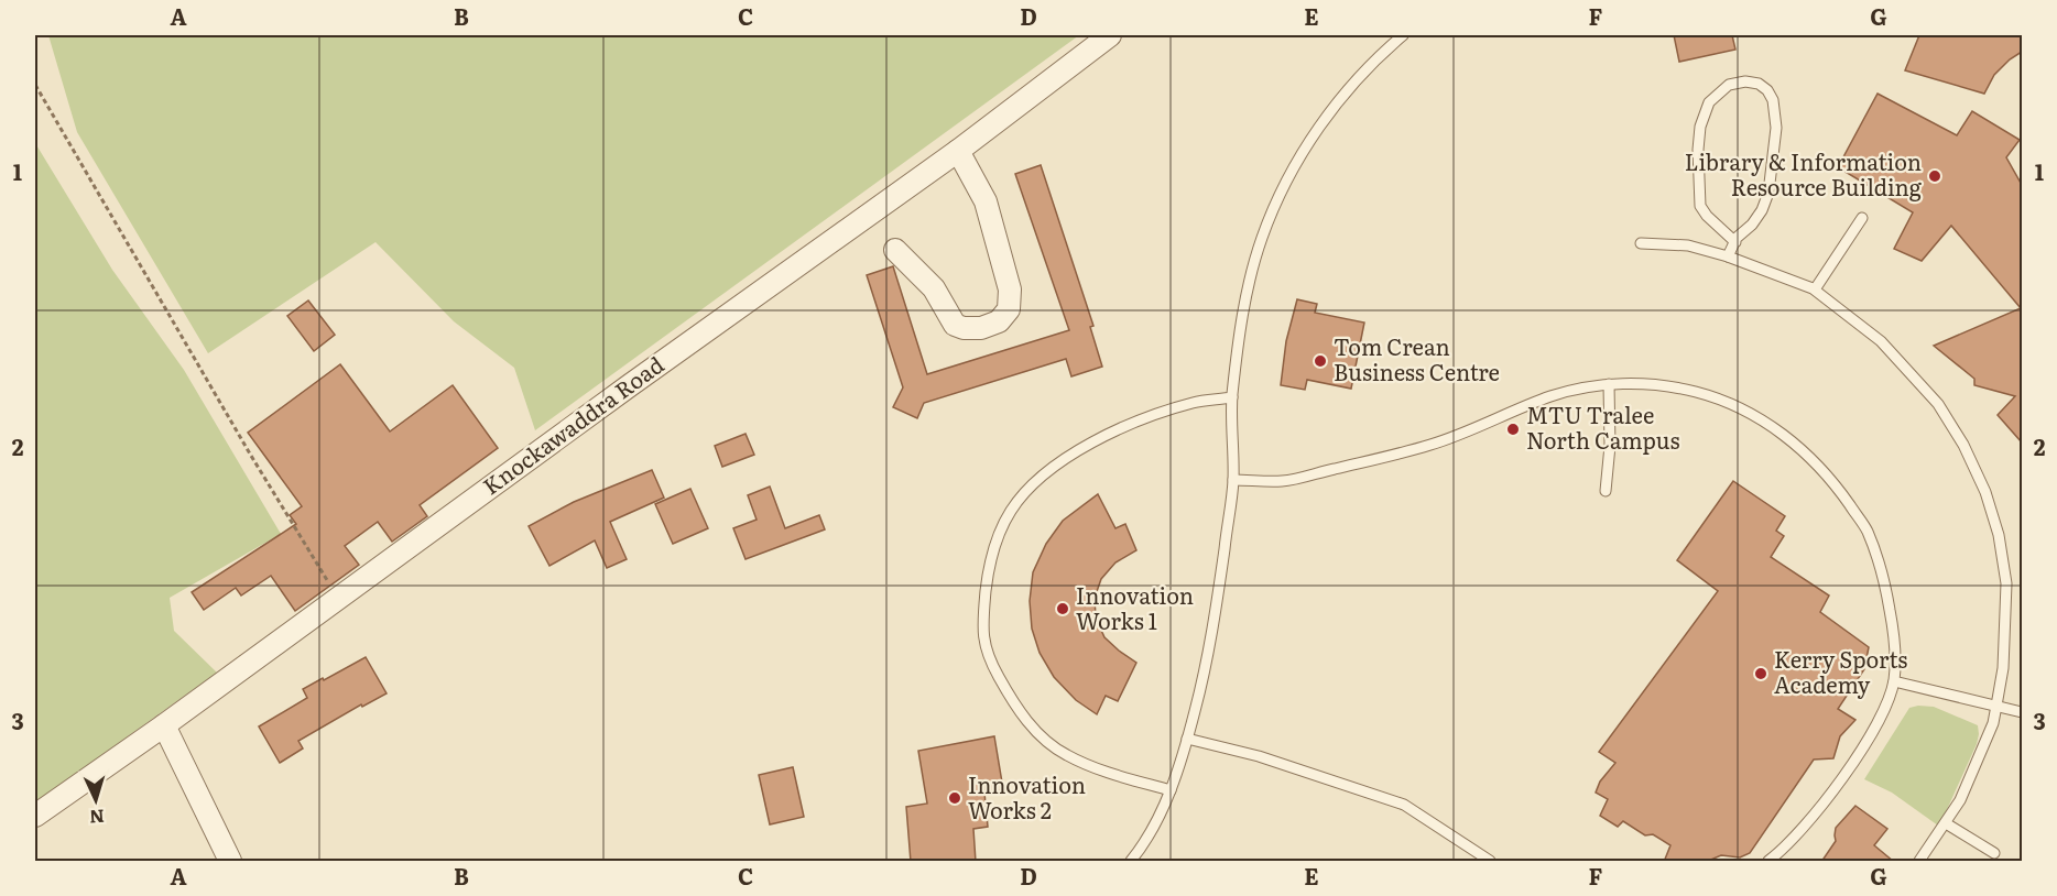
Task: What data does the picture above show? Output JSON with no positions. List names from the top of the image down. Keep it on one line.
{"streets":{"street":["Knockawaddra Road"]},"places":["Library & Information Resource Building","Tom Crean Business Centre","MTU Tralee North Campus","Innovation Works 1","Kerry Sports Academy","Innovation Works 2"],"north":"bottom","grid":{"columns":["A","B","C","D","E","F","G"],"rows":["1","2","3"]}}
